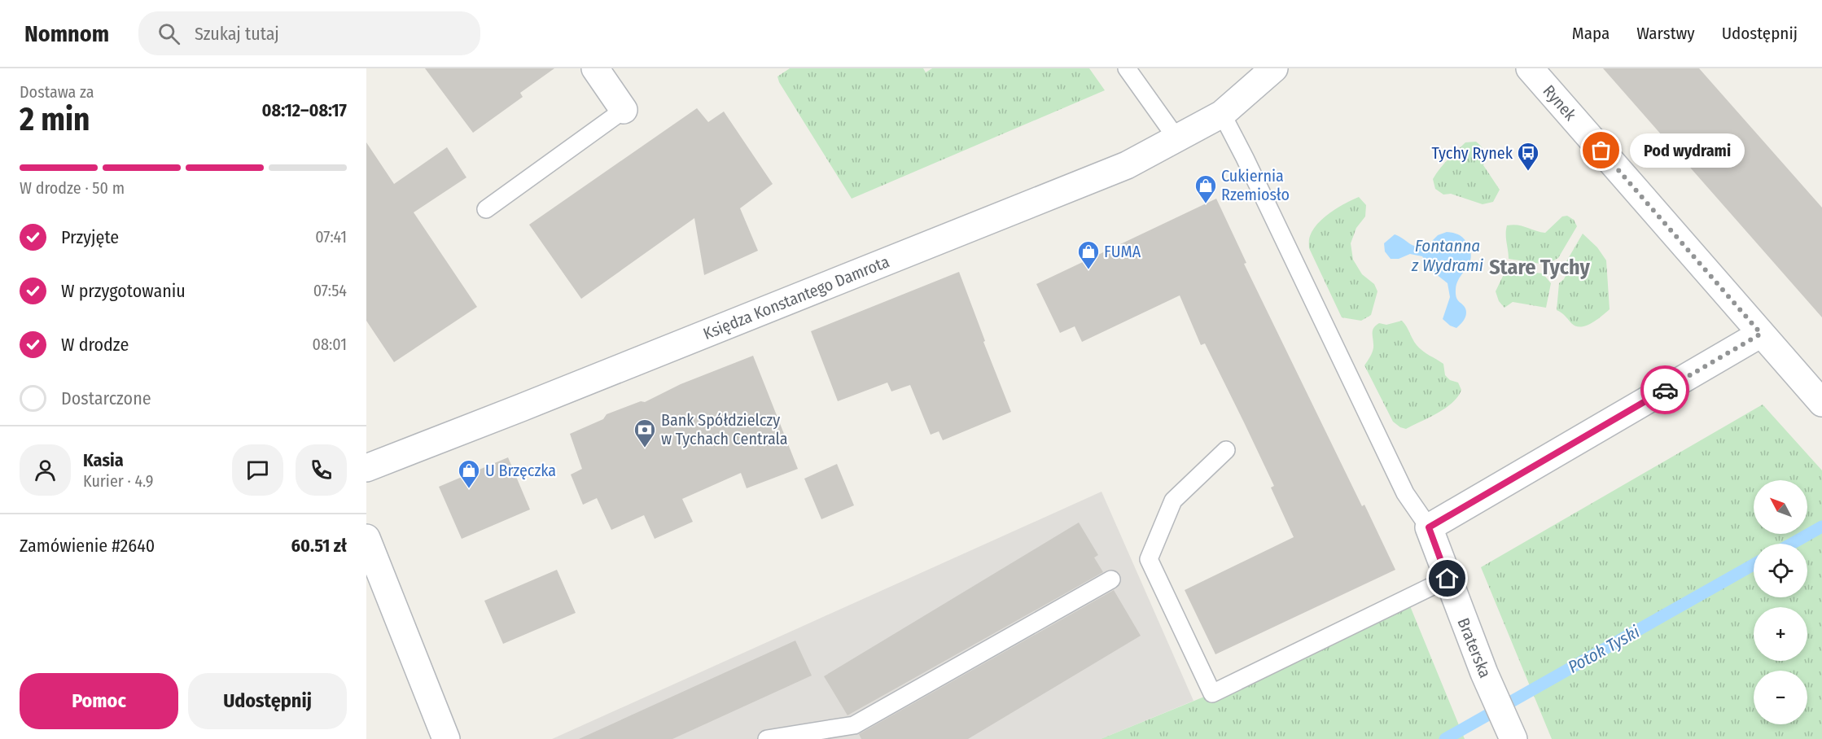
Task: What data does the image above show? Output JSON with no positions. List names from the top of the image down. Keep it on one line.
{"streets":{"street":["Rynek","Księdza Konstantego Damrota","Braterska"]},"districts":["Stare Tychy"],"water":["Fontanna z Wydrami","Potok Tyski"],"places":{"other":["Pod wydrami"],"bus stop":["Tychy Rynek"],"shop":["Cukiernia Rzemiosło","FUMA","U Brzęczka"],"bank":["Bank Spółdzielczy w Tychach Centrala"]},"north":"top left","page":{"header":"Nomnom","search":"Szukaj tutaj","nav":["Mapa","Warstwy","Udostępnij"],"heading":["2 min","Dostawa za","08:12–08:17"],"panel":["Kasia","Kurier · 4.9","Zamówienie #2640","60.51 zł"],"bubble":"Pod wydrami","bar":"W drodze · 50 m","list":[["Przyjęte","07:41"],["W przygotowaniu","07:54"],["W drodze","08:01"],"Dostarczone"],"map_buttons":["+","−"],"buttons":["Pomoc","Udostępnij"]}}
